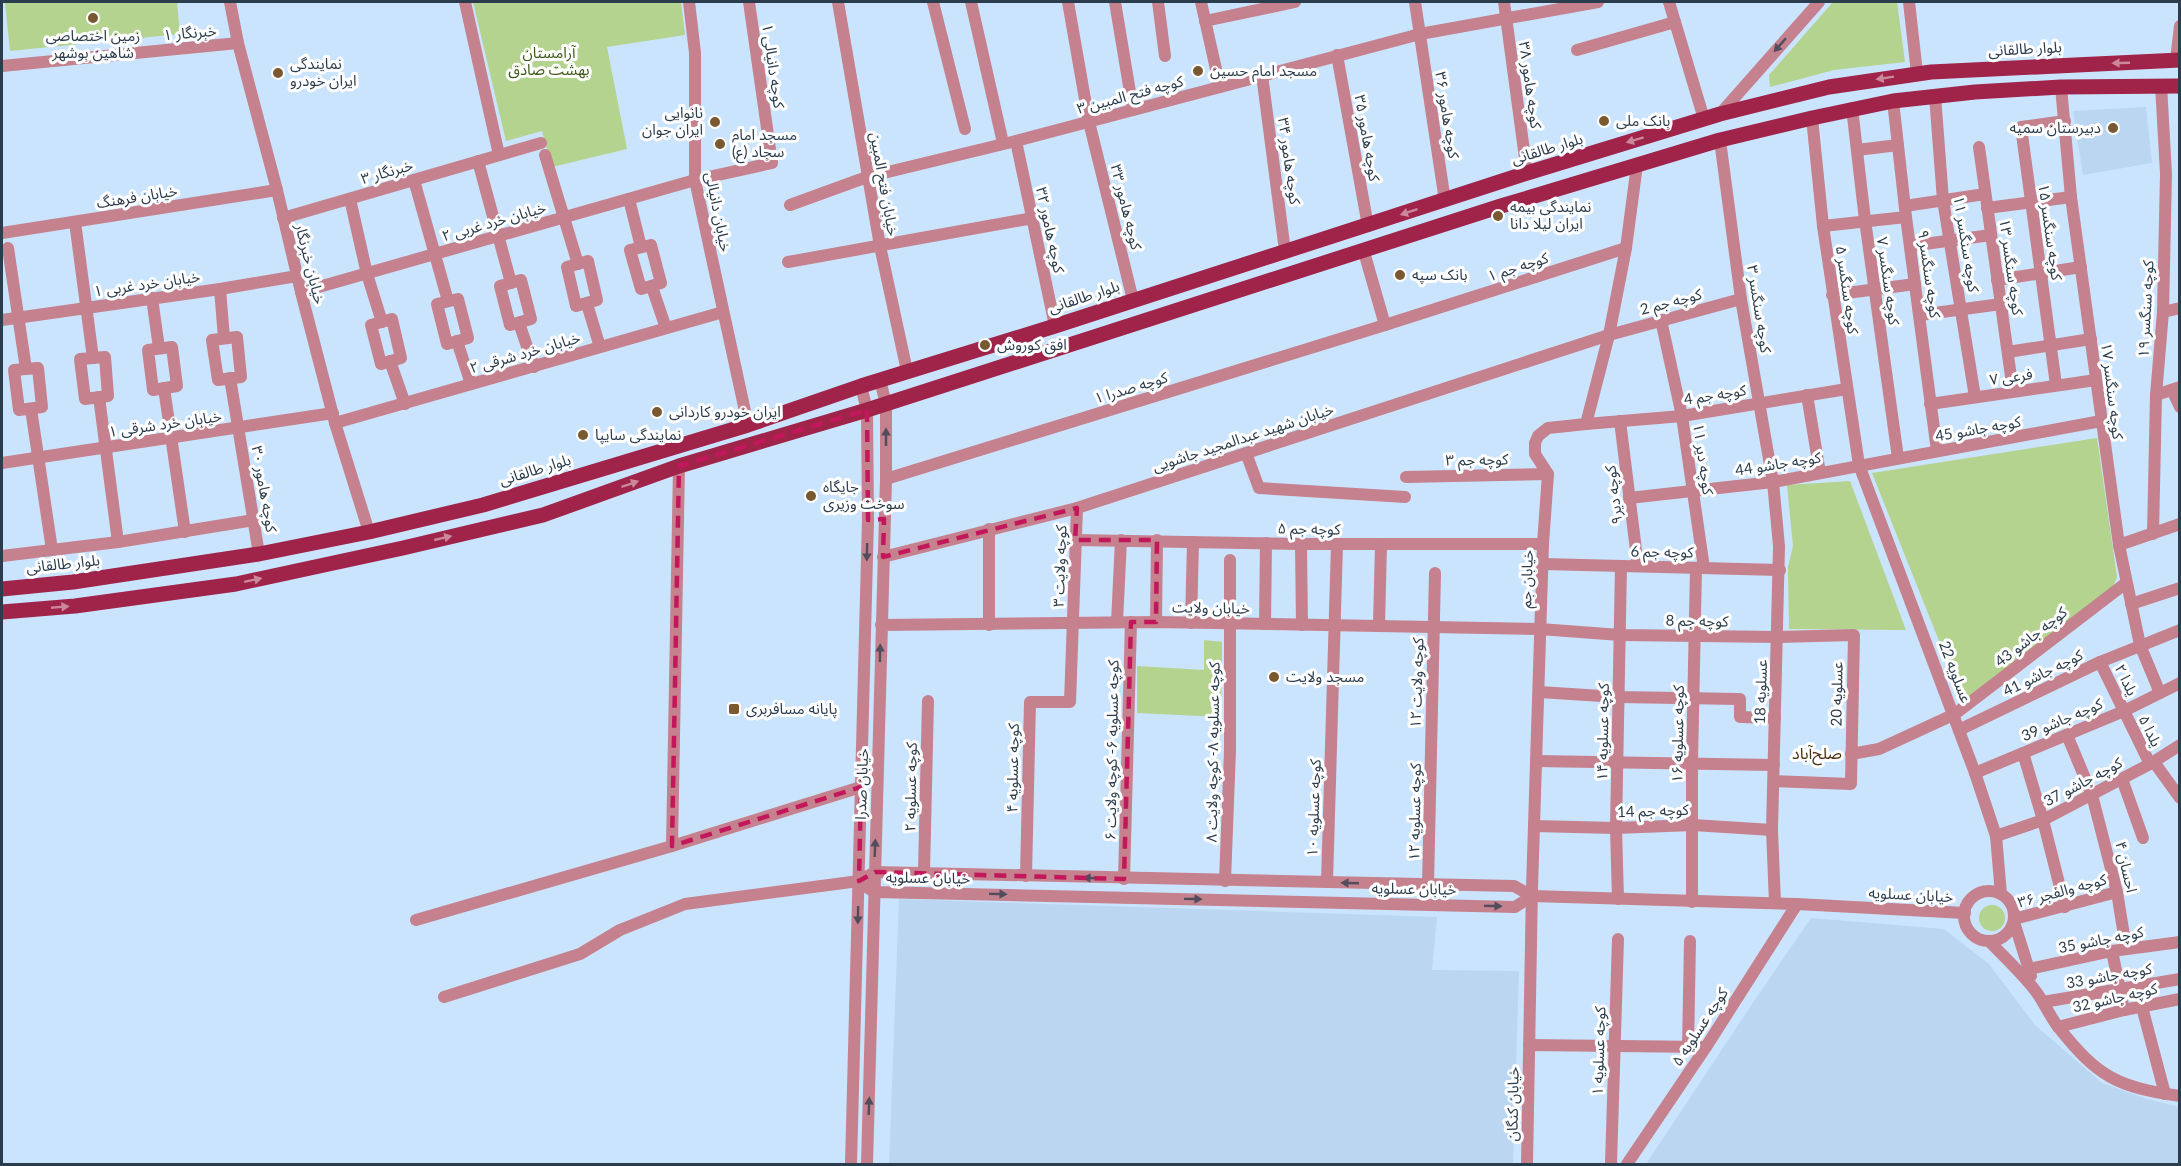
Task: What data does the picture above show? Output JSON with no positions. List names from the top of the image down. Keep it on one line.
{"streets":{"main road":["بلوار طالقانی"],"street":["خبرنگار ۱","کوچه دانیالی ۱","کوچه هامور ۳۸","کوچه فتح المبین ۳","کوچه هامور ۳۶","کوچه هامور ۳۵","کوچه هامور ۳۴","خبرنگار ۳","خیابان فتح المبین","خیابان فرهنگ","کوچه هامور ۳۳","خیابان دانیالی","خیابان خرد غربی ۲","کوچه هامور ۳۲","کوچه سنگسر ۱۵","کوچه سنگسر ۱۱","خیابان خبرنگار","کوچه جم ۱","کوچه سنگسر ۱۳","کوچه سنگسر ۹","کوچه سنگسر ۷","خیابان خرد غربی ۱","کوچه سنگسر ۵","کوچه جم 2","کوچه سنگسر ۳","کوچه سنگسر ۱۹","خیابان خرد شرقی ۲","فرعی ۷","کوچه صدرا ۱","کوچه سنگسر ۱۷","کوچه جم 4","خیابان خرد شرقی ۱","کوچه جاشو 45","خیابان شهید عبدالمجید جاشویی","کوچه دیر ۱۱","کوچه جم ۳","کوچه جاشو 44","کوچه هامور ۳۰","کوچه دیر۹","کوچه جم ۵","کوچه جم 6","کوچه ولایت ۳","خیابان جم","خیابان ولایت","کوچه جم 8","کوچه جاشو 43","عسلویه 22","کوچه جاشو 41","یلدا ۲","کوچه ولایت ۱۲","عسلویه 18","عسلویه 20","کوچه جاشو 39","یلدا ۵","کوچه عسلویه ۱۴","کوچه عسلویه ۱۶","کوچه عسلویه ۶- کوچه ولایت ۶","کوچه عسلویه ۸- کوچه ولایت ۸","کوچه عسلویه ۴","کوچه جاشو 37","خیابان صدرا","کوچه عسلویه ۲","کوچه عسلویه ۱۰","کوچه جم 14","کوچه عسلویه ۱۲","احسان ۴","خیابان عسلویه","کوچه والفجر ۳۶","کوچه جاشو 35","کوچه جاشو 33","کوچه جاشو 32","کوچه عسلویه ۵","کوچه عسلویه ۱","خیابان کنگان"]},"crossings":[["خبرنگار ۱","خیابان خبرنگار"],["بلوار طالقانی","کوچه هامور ۳۸"],["بلوار طالقانی","کوچه هامور ۳۶"],["بلوار طالقانی","کوچه هامور ۳۵"],["بلوار طالقانی","کوچه هامور ۳۴"],["بلوار طالقانی","خیابان فتح المبین"],["بلوار طالقانی","کوچه هامور ۳۳"],["بلوار طالقانی","خیابان دانیالی"],["بلوار طالقانی","کوچه هامور ۳۲"],["بلوار طالقانی","خیابان خبرنگار"],["بلوار طالقانی","کوچه هامور ۳۰"],["بلوار طالقانی","خیابان صدرا"],["کوچه دانیالی ۱","خیابان دانیالی"],["کوچه دانیالی ۱","خیابان خرد غربی ۲"],["کوچه هامور ۳۸","کوچه فتح المبین ۳"],["کوچه فتح المبین ۳","کوچه هامور ۳۶"],["کوچه فتح المبین ۳","کوچه هامور ۳۵"],["کوچه فتح المبین ۳","کوچه هامور ۳۴"],["کوچه فتح المبین ۳","خیابان فتح المبین"],["کوچه فتح المبین ۳","کوچه هامور ۳۳"],["کوچه فتح المبین ۳","کوچه هامور ۳۲"],["خبرنگار ۳","خیابان خرد غربی ۲"],["خبرنگار ۳","خیابان خبرنگار"],["خیابان فرهنگ","خیابان خبرنگار"],["خیابان دانیالی","خیابان خرد غربی ۲"],["خیابان دانیالی","خیابان خرد شرقی ۲"],["خیابان خرد غربی ۲","خیابان خبرنگار"],["کوچه سنگسر ۱۵","فرعی ۷"],["کوچه سنگسر ۱۵","کوچه سنگسر ۱۷"],["کوچه سنگسر ۱۱","فرعی ۷"],["خیابان خبرنگار","خیابان خرد غربی ۱"],["خیابان خبرنگار","خیابان خرد شرقی ۲"],["خیابان خبرنگار","خیابان خرد شرقی ۱"],["کوچه جم ۱","کوچه صدرا ۱"],["کوچه سنگسر ۱۳","فرعی ۷"],["کوچه سنگسر ۹","فرعی ۷"],["کوچه سنگسر ۹","کوچه جاشو 45"],["کوچه سنگسر ۷","کوچه جاشو 45"],["کوچه سنگسر ۵","کوچه جم 4"],["کوچه سنگسر ۵","کوچه جاشو 45"],["کوچه سنگسر ۵","کوچه جاشو 44"],["کوچه سنگسر ۵","عسلویه 22"],["کوچه جم 2","کوچه سنگسر ۳"],["کوچه جم 2","خیابان شهید عبدالمجید جاشویی"],["کوچه جم 2","کوچه دیر ۱۱"],["کوچه سنگسر ۳","کوچه جم 4"],["کوچه سنگسر ۳","کوچه جاشو 44"],["کوچه سنگسر ۳","عسلویه 18"],["خیابان خرد شرقی ۲","خیابان خرد شرقی ۱"],["فرعی ۷","کوچه سنگسر ۱۷"],["کوچه صدرا ۱","خیابان صدرا"],["کوچه سنگسر ۱۷","کوچه جاشو 45"],["کوچه سنگسر ۱۷","کوچه جاشو 43"],["کوچه سنگسر ۱۷","کوچه جاشو 41"],["کوچه سنگسر ۱۷","کوچه جاشو 39"],["کوچه جم 4","کوچه دیر ۱۱"],["کوچه جم 4","کوچه دیر۹"],["خیابان خرد شرقی ۱","کوچه هامور ۳۰"],["کوچه جاشو 45","کوچه جاشو 44"],["کوچه جاشو 45","عسلویه 22"],["خیابان شهید عبدالمجید جاشویی","کوچه ولایت ۳"],["خیابان شهید عبدالمجید جاشویی","خیابان صدرا"],["کوچه دیر ۱۱","کوچه جاشو 44"],["کوچه دیر ۱۱","کوچه جم 6"],["کوچه دیر ۱۱","کوچه عسلویه ۱۶"],["کوچه جم ۳","خیابان جم"],["کوچه جاشو 44","کوچه دیر۹"],["کوچه جاشو 44","عسلویه 22"],["کوچه جاشو 44","عسلویه 18"],["کوچه دیر۹","کوچه جم 6"],["کوچه جم ۵","کوچه ولایت ۳"],["کوچه جم ۵","خیابان جم"],["کوچه جم ۵","کوچه عسلویه ۱۰"],["کوچه جم 6","خیابان جم"],["کوچه جم 6","عسلویه 18"],["کوچه جم 6","کوچه عسلویه ۱۴"],["کوچه جم 6","کوچه عسلویه ۱۶"],["کوچه ولایت ۳","خیابان ولایت"],["کوچه ولایت ۳","کوچه عسلویه ۴"],["خیابان جم","خیابان ولایت"],["خیابان جم","کوچه جم 8"],["خیابان جم","کوچه جم 14"],["خیابان جم","خیابان عسلویه"],["خیابان جم","خیابان کنگان"],["خیابان ولایت","کوچه جم 8"],["خیابان ولایت","کوچه ولایت ۱۲"],["خیابان ولایت","کوچه عسلویه ۶- کوچه ولایت ۶"],["خیابان ولایت","کوچه عسلویه ۸- کوچه ولایت ۸"],["خیابان ولایت","خیابان صدرا"],["خیابان ولایت","کوچه عسلویه ۱۰"],["کوچه جم 8","عسلویه 18"],["کوچه جم 8","عسلویه 20"],["کوچه جم 8","کوچه عسلویه ۱۴"],["کوچه جم 8","کوچه عسلویه ۱۶"],["کوچه جاشو 43","عسلویه 22"],["کوچه جاشو 43","عسلویه 20"],["عسلویه 22","کوچه جاشو 41"],["عسلویه 22","کوچه جاشو 39"],["عسلویه 22","کوچه جاشو 37"],["عسلویه 22","خیابان عسلویه"],["عسلویه 22","کوچه والفجر ۳۶"],["کوچه جاشو 41","یلدا ۲"],["یلدا ۲","کوچه جاشو 39"],["یلدا ۲","یلدا ۵"],["کوچه ولایت ۱۲","کوچه عسلویه ۱۲"],["عسلویه 18","عسلویه 20"],["عسلویه 18","کوچه جم 14"],["عسلویه 18","خیابان عسلویه"],["کوچه جاشو 39","یلدا ۵"],["کوچه جاشو 39","احسان ۴"],["یلدا ۵","کوچه جاشو 37"],["کوچه عسلویه ۱۴","کوچه جم 14"],["کوچه عسلویه ۱۴","خیابان عسلویه"],["کوچه عسلویه ۱۶","کوچه جم 14"],["کوچه عسلویه ۱۶","خیابان عسلویه"],["کوچه عسلویه ۶- کوچه ولایت ۶","خیابان عسلویه"],["کوچه عسلویه ۸- کوچه ولایت ۸","خیابان عسلویه"],["کوچه عسلویه ۴","خیابان عسلویه"],["کوچه جاشو 37","احسان ۴"],["خیابان صدرا","خیابان عسلویه"],["کوچه عسلویه ۲","خیابان عسلویه"],["کوچه عسلویه ۱۰","خیابان عسلویه"],["کوچه عسلویه ۱۲","خیابان عسلویه"],["احسان ۴","کوچه والفجر ۳۶"],["احسان ۴","کوچه جاشو 35"],["خیابان عسلویه","کوچه والفجر ۳۶"],["خیابان عسلویه","کوچه عسلویه ۵"]],"districts":["صلح‌آباد"],"parks":["آرامستان بهشت صادق"],"places":{"other":["زمین اختصاصی شاهین بوشهر","مسجد امام حسین","نمایندگی ایران خودرو","بانک ملی","نانوایی ایران جوان","دبیرستان سمیه","مسجد امام سجاد (ع)","نمایندگی بیمه ایران لیلا دانا","بانک سپه","افق کوروش","ایران خودرو کاردانی","نمایندگی سایپا","جایگاه سوخت وزیری","مسجد ولایت"],"transit":["پایانه مسافربری"]}}
